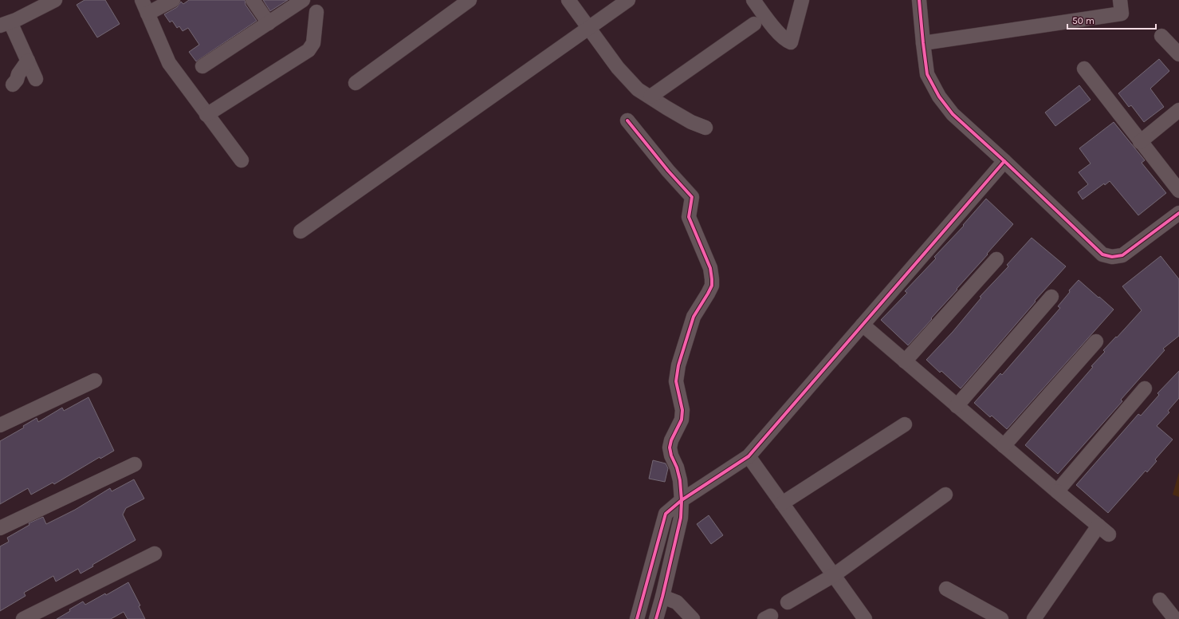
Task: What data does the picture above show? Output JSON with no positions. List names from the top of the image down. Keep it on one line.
{"scale_bar":"50 m"}
